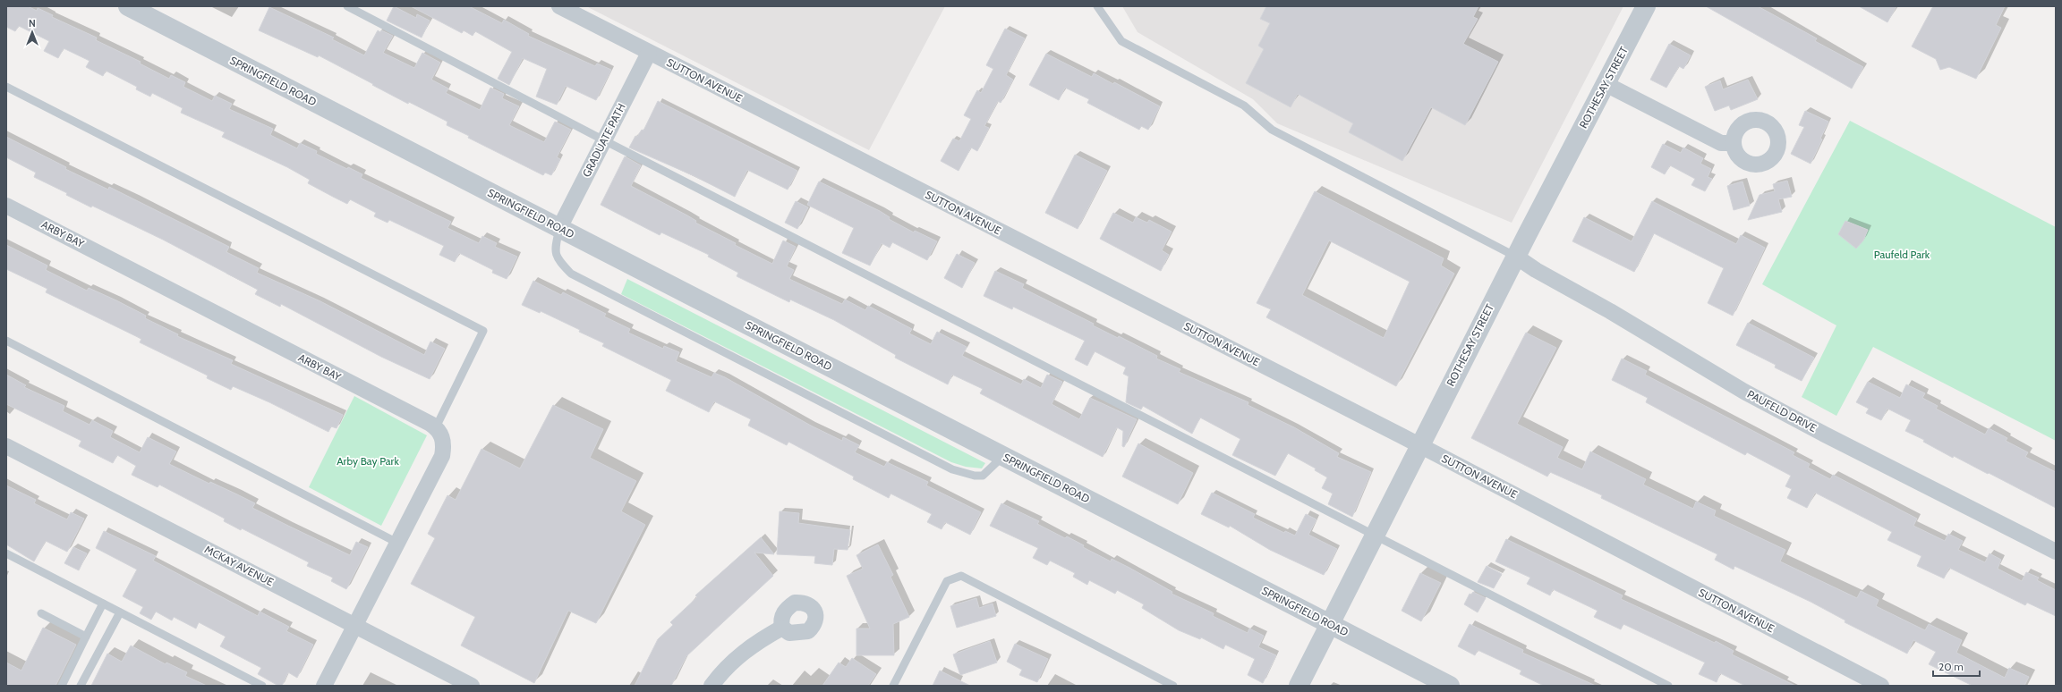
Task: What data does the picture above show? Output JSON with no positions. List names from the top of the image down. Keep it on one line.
{"streets":{"street":["SUTTON AVENUE","SPRINGFIELD ROAD","ROTHESAY STREET","GRADUATE PATH","ARBY BAY","PAUFELD DRIVE","MCKAY AVENUE"]},"crossings":[["SUTTON AVENUE","ROTHESAY STREET"],["SUTTON AVENUE","GRADUATE PATH"],["SPRINGFIELD ROAD","ROTHESAY STREET"],["SPRINGFIELD ROAD","GRADUATE PATH"],["ROTHESAY STREET","PAUFELD DRIVE"]],"parks":["Paufeld Park","Arby Bay Park"],"scale_bar":"20 m","north":"top"}
